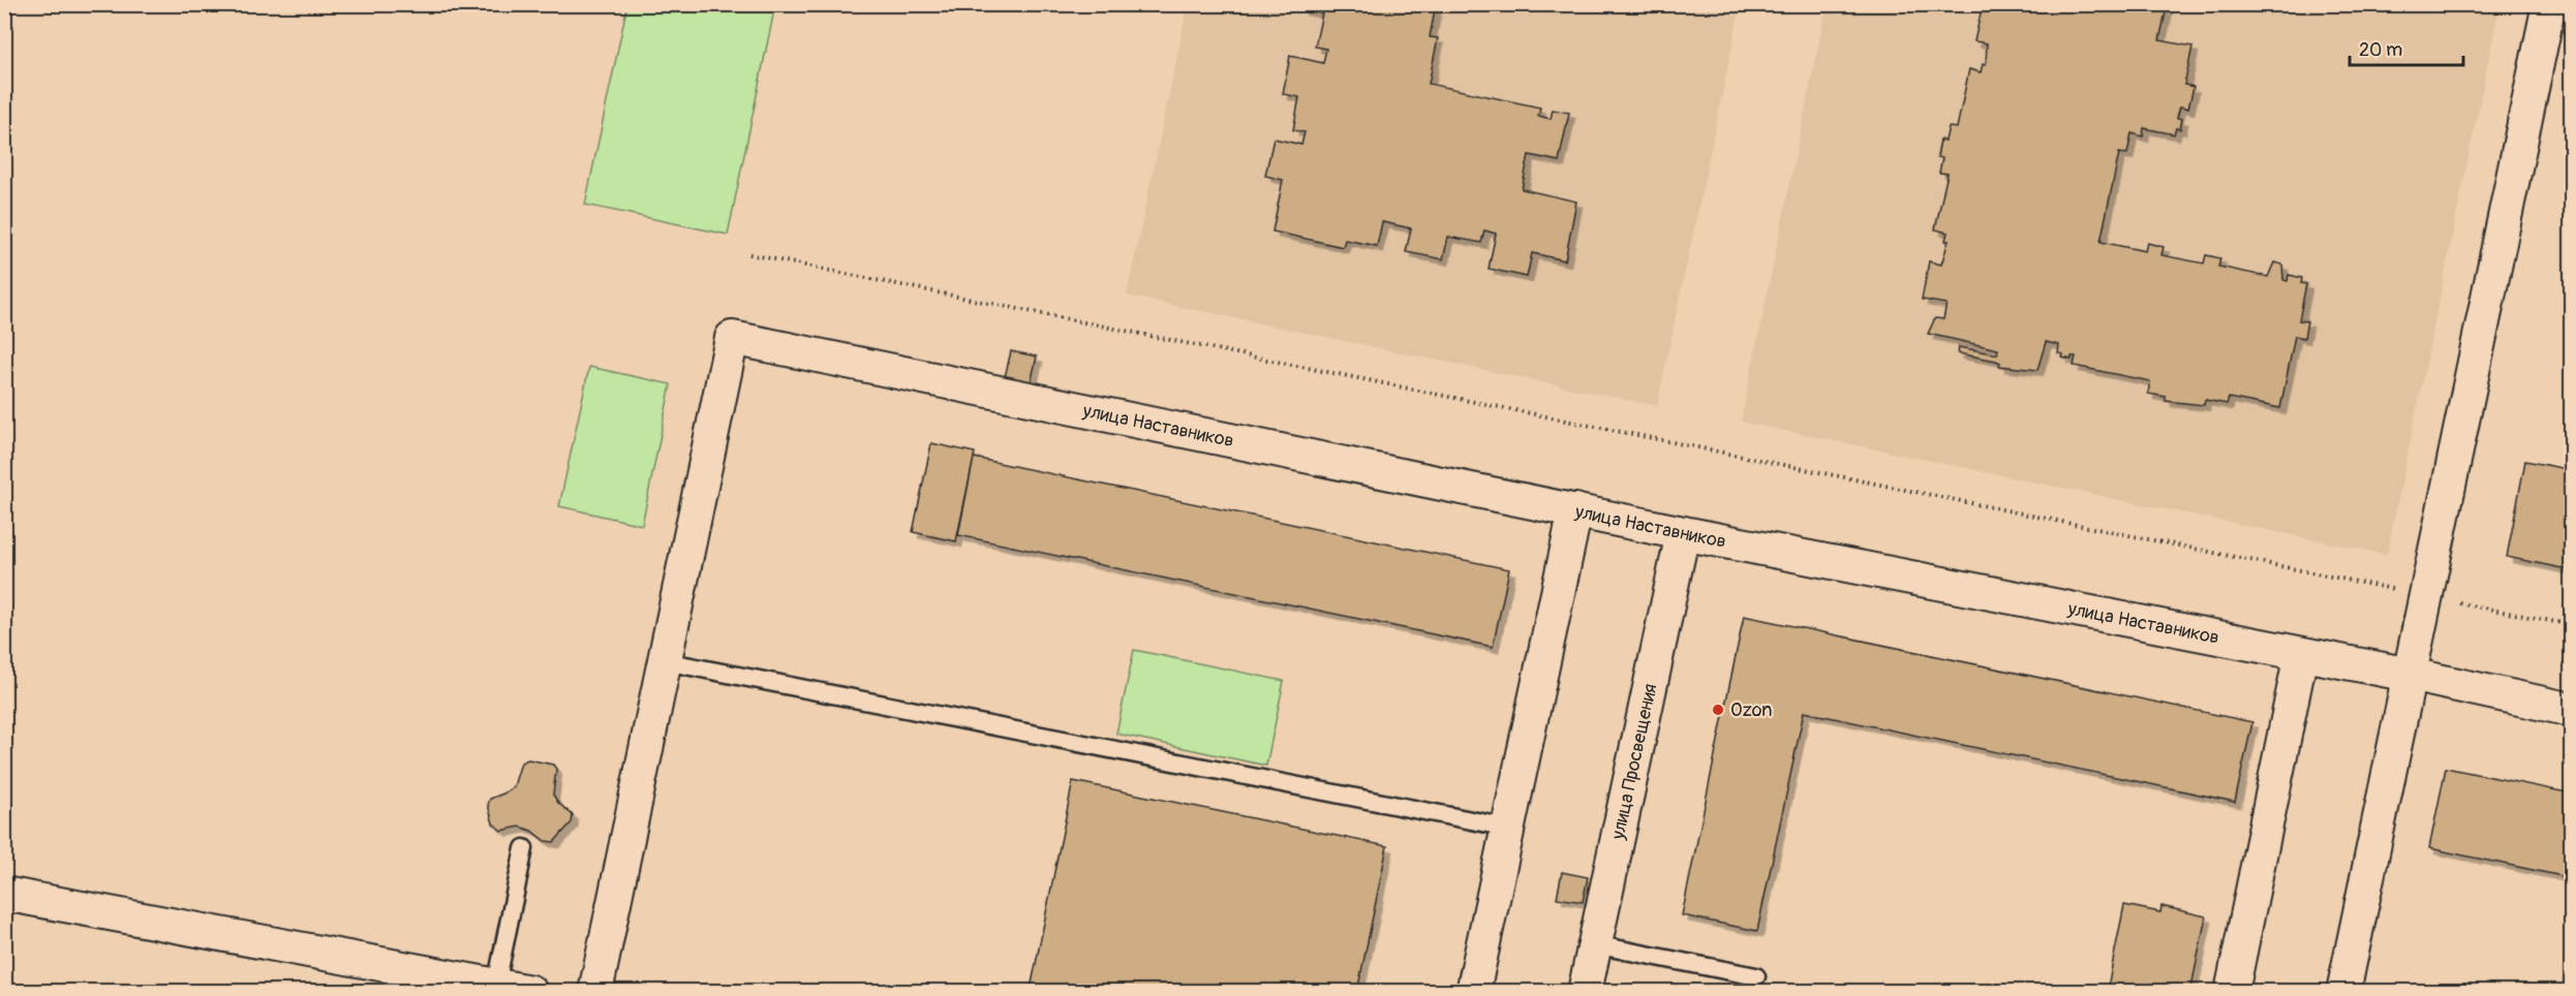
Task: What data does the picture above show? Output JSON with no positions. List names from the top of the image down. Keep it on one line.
{"streets":{"street":["улица Наставников","улица Просвещения"]},"crossings":[["улица Наставников","улица Просвещения"]],"places":["Ozon"],"scale_bar":"20 m"}
